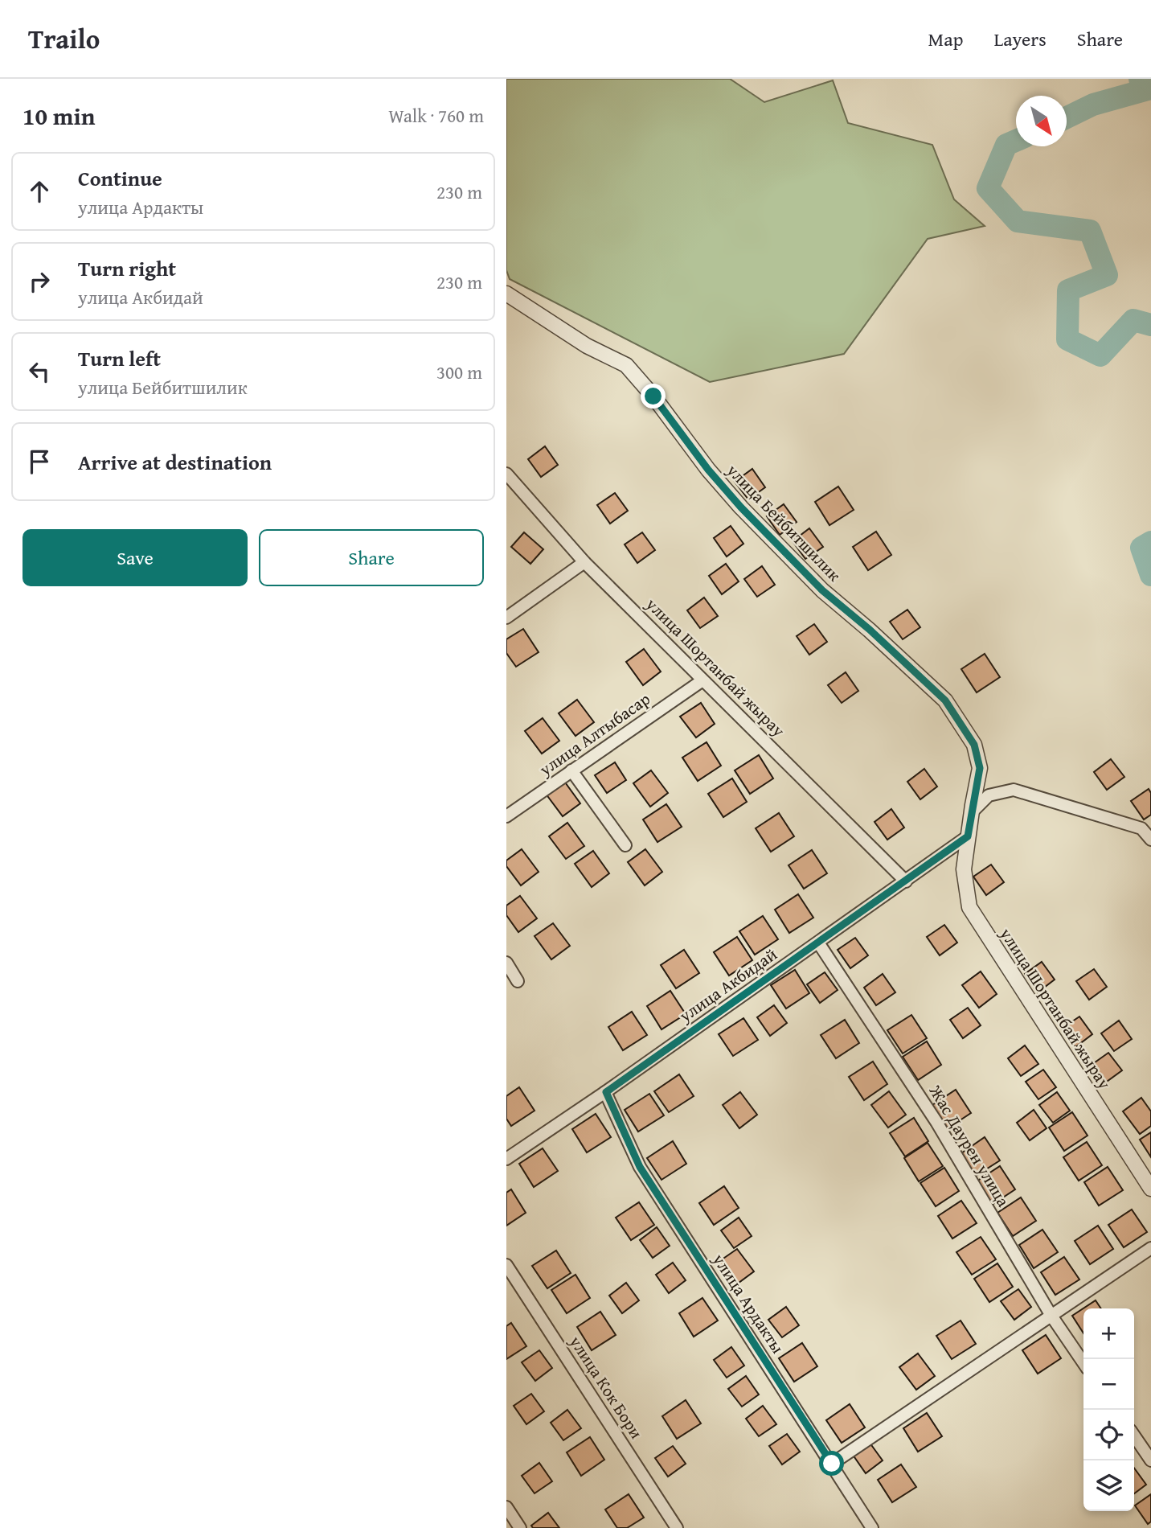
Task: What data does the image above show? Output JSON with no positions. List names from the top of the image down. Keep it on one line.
{"streets":{"street":["улица Бейбитшилик","улица Шортанбай жырау","улица Алтыбасар","улица Акбидай","Жас Даурен улица","улица Ардакты","улица Кок Бори"]},"crossings":[["улица Бейбитшилик","улица Шортанбай жырау"],["улица Бейбитшилик","улица Акбидай"],["улица Шортанбай жырау","улица Алтыбасар"],["улица Шортанбай жырау","улица Акбидай"],["улица Акбидай","Жас Даурен улица"],["улица Акбидай","улица Ардакты"]],"north":"bottom right","page":{"header":"Trailo","nav":["Map","Layers","Share"],"heading":["10 min","Walk · 760 m"],"list":[["Continue","улица Ардакты","230 m"],["Turn right","улица Акбидай","230 m"],["Turn left","улица Бейбитшилик","300 m"],"Arrive at destination"],"buttons":["Save","Share"],"map_buttons":["+","−"]}}
